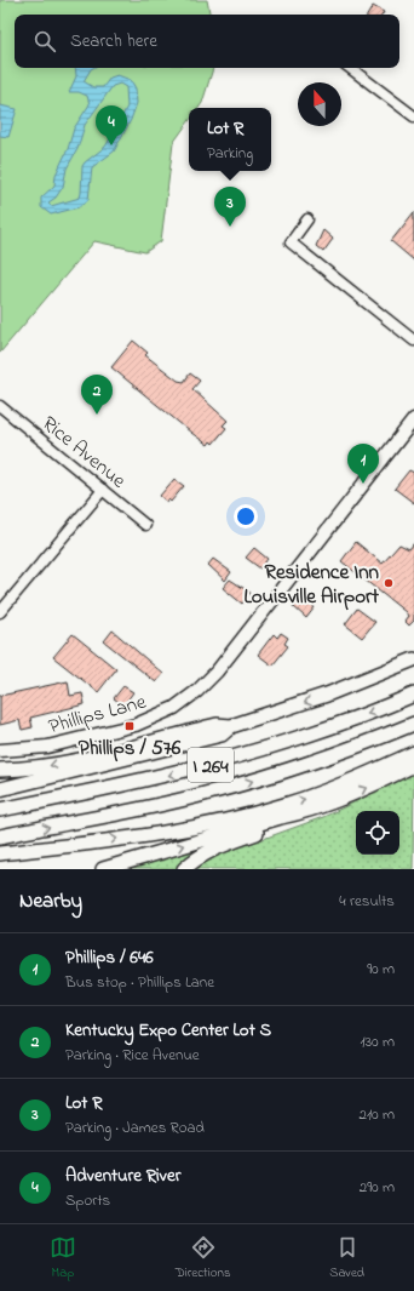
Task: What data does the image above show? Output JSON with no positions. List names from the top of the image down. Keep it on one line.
{"streets":{"highway":["I 264"],"main road":["Phillips Lane"],"street":["Rice Avenue"]},"places":{"other":["Residence Inn Louisville Airport"],"transit":["Phillips / 576"]},"north":"top","page":{"search":"Search here","pins":["4","3","2","1"],"popup":["Lot R","Parking"],"heading":["Nearby","4 results"],"list":[{"mark":"1","name":"Phillips / 646","note":"Bus stop · Phillips Lane","value":"90 m"},{"mark":"2","name":"Kentucky Expo Center Lot S","note":"Parking · Rice Avenue","value":"130 m"},{"mark":"3","name":"Lot R","note":"Parking · James Road","value":"210 m"},{"mark":"4","name":"Adventure River","note":"Sports","value":"290 m"}],"nav":["Map","Directions","Saved"]}}
